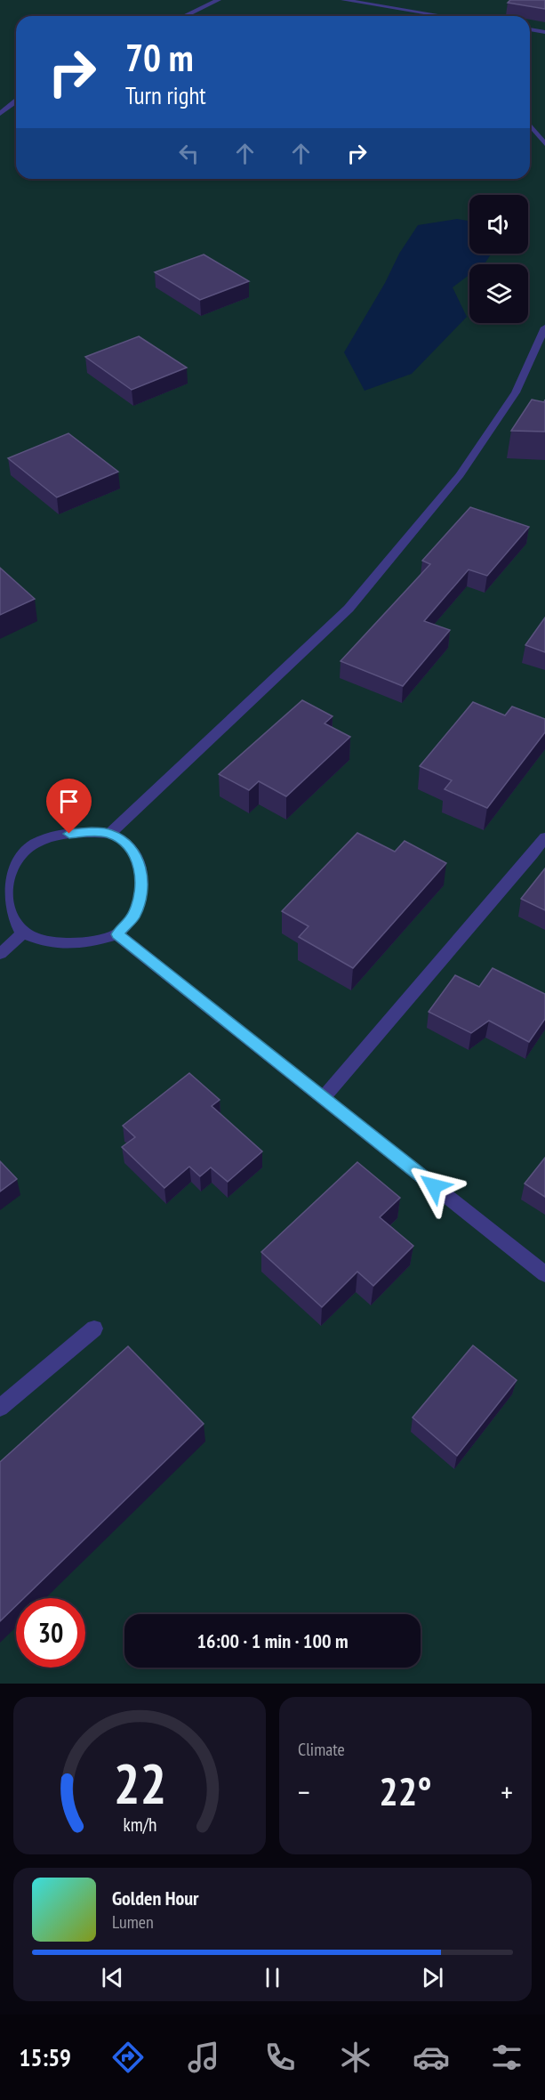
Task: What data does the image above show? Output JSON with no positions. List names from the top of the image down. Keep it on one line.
{"page":{"turn":["70 m","Turn right"],"limit":"30","trip":"16:00 · 1 min · 100 m","tile":"Climate","heat":["−","22°","+"],"song":["Golden Hour","Lumen"],"tabs":"15:59","gauge":["22","km/h"]}}
